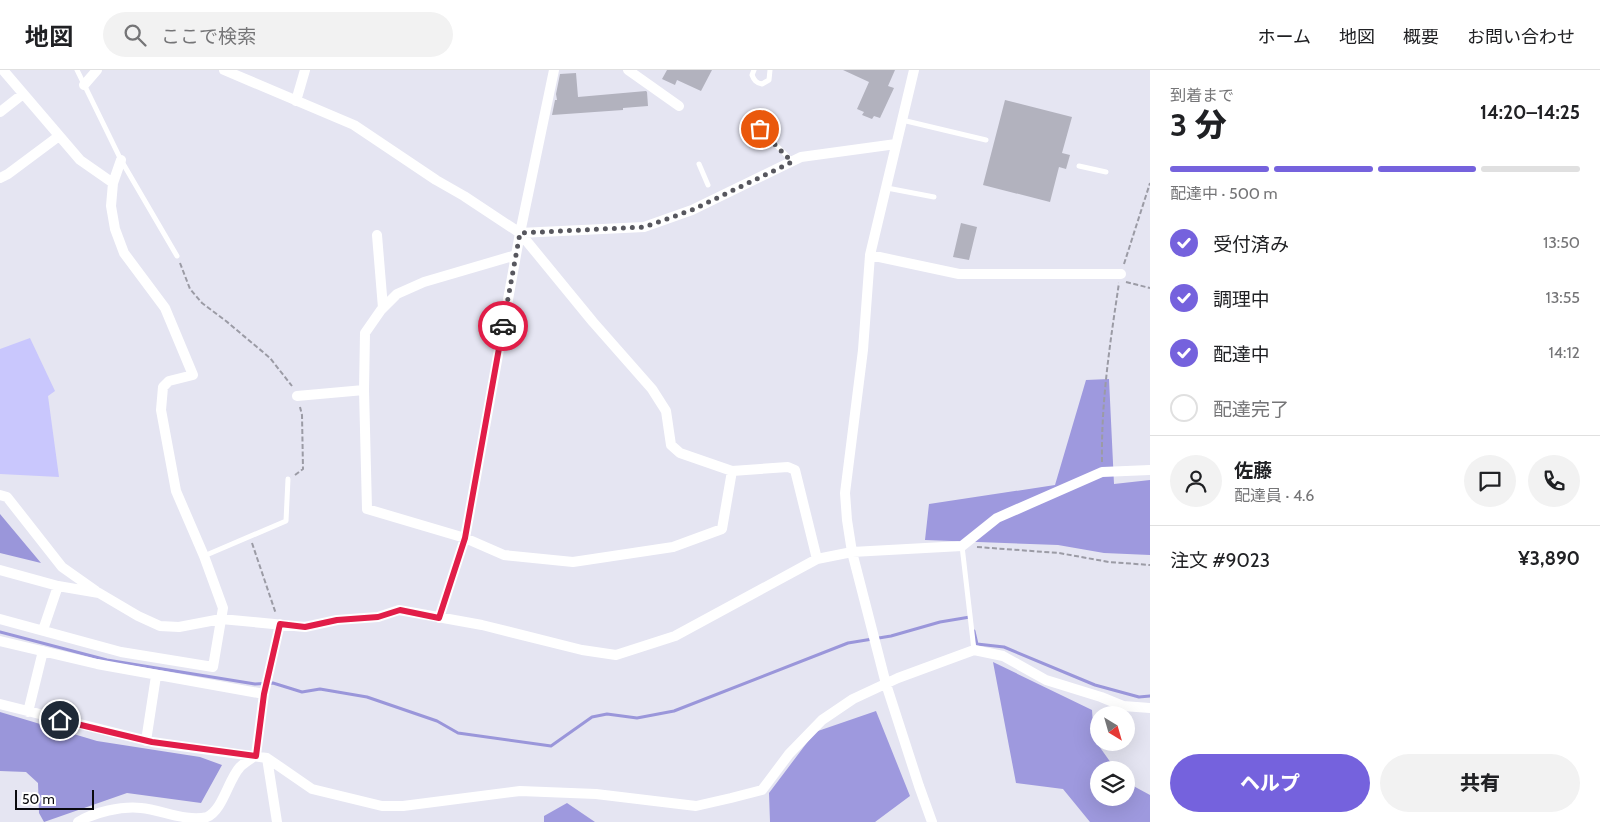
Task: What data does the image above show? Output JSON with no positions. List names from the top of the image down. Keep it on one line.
{"scale_bar":"50 m","north":"bottom right","page":{"header":"地図","search":"ここで検索","nav":["ホーム","地図","概要","お問い合わせ"],"heading":["3 分","到着まで","14:20–14:25"],"panel":["佐藤","配達員 · 4.6","注文 #9023","¥3,890"],"bar":"配達中 · 500 m","list":[["受付済み","13:50"],["調理中","13:55"],["配達中","14:12"],"配達完了"],"buttons":["ヘルプ","共有"],"scale":"50 m"}}
